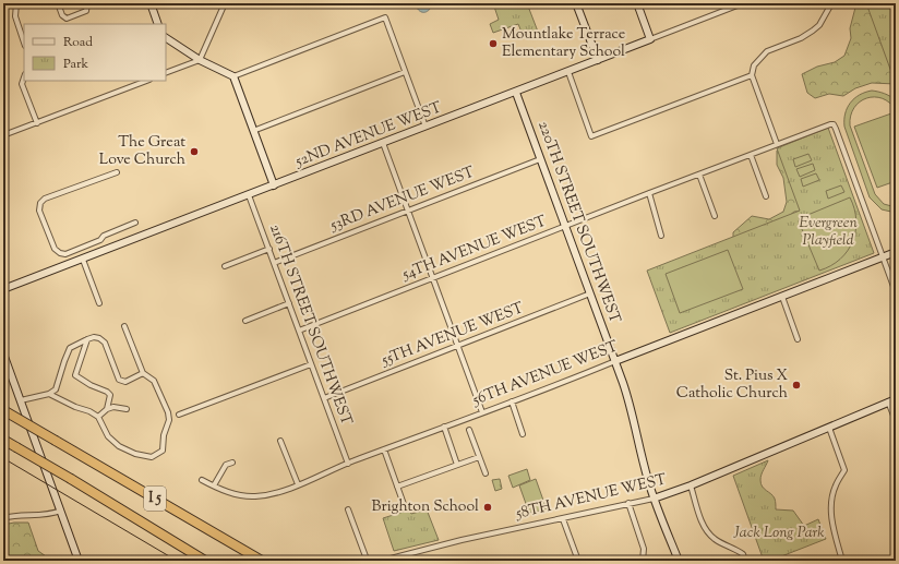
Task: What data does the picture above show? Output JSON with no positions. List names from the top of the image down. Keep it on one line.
{"streets":{"highway":["I 5"],"street":["52ND AVENUE WEST","53RD AVENUE WEST","220TH STREET SOUTHWEST","54TH AVENUE WEST","216TH STREET SOUTHWEST","55TH AVENUE WEST","56TH AVENUE WEST","58TH AVENUE WEST"]},"crossings":[["52ND AVENUE WEST","220TH STREET SOUTHWEST"],["52ND AVENUE WEST","216TH STREET SOUTHWEST"],["53RD AVENUE WEST","220TH STREET SOUTHWEST"],["53RD AVENUE WEST","216TH STREET SOUTHWEST"],["220TH STREET SOUTHWEST","54TH AVENUE WEST"],["220TH STREET SOUTHWEST","55TH AVENUE WEST"],["220TH STREET SOUTHWEST","56TH AVENUE WEST"],["220TH STREET SOUTHWEST","58TH AVENUE WEST"],["54TH AVENUE WEST","216TH STREET SOUTHWEST"],["54TH AVENUE WEST","56TH AVENUE WEST"],["216TH STREET SOUTHWEST","55TH AVENUE WEST"],["216TH STREET SOUTHWEST","56TH AVENUE WEST"]],"parks":["Evergreen Playfield","Jack Long Park"],"places":["Mountlake Terrace Elementary School","The Great Love Church","St. Pius X Catholic Church","Brighton School"],"legend":["Road","Park"]}
